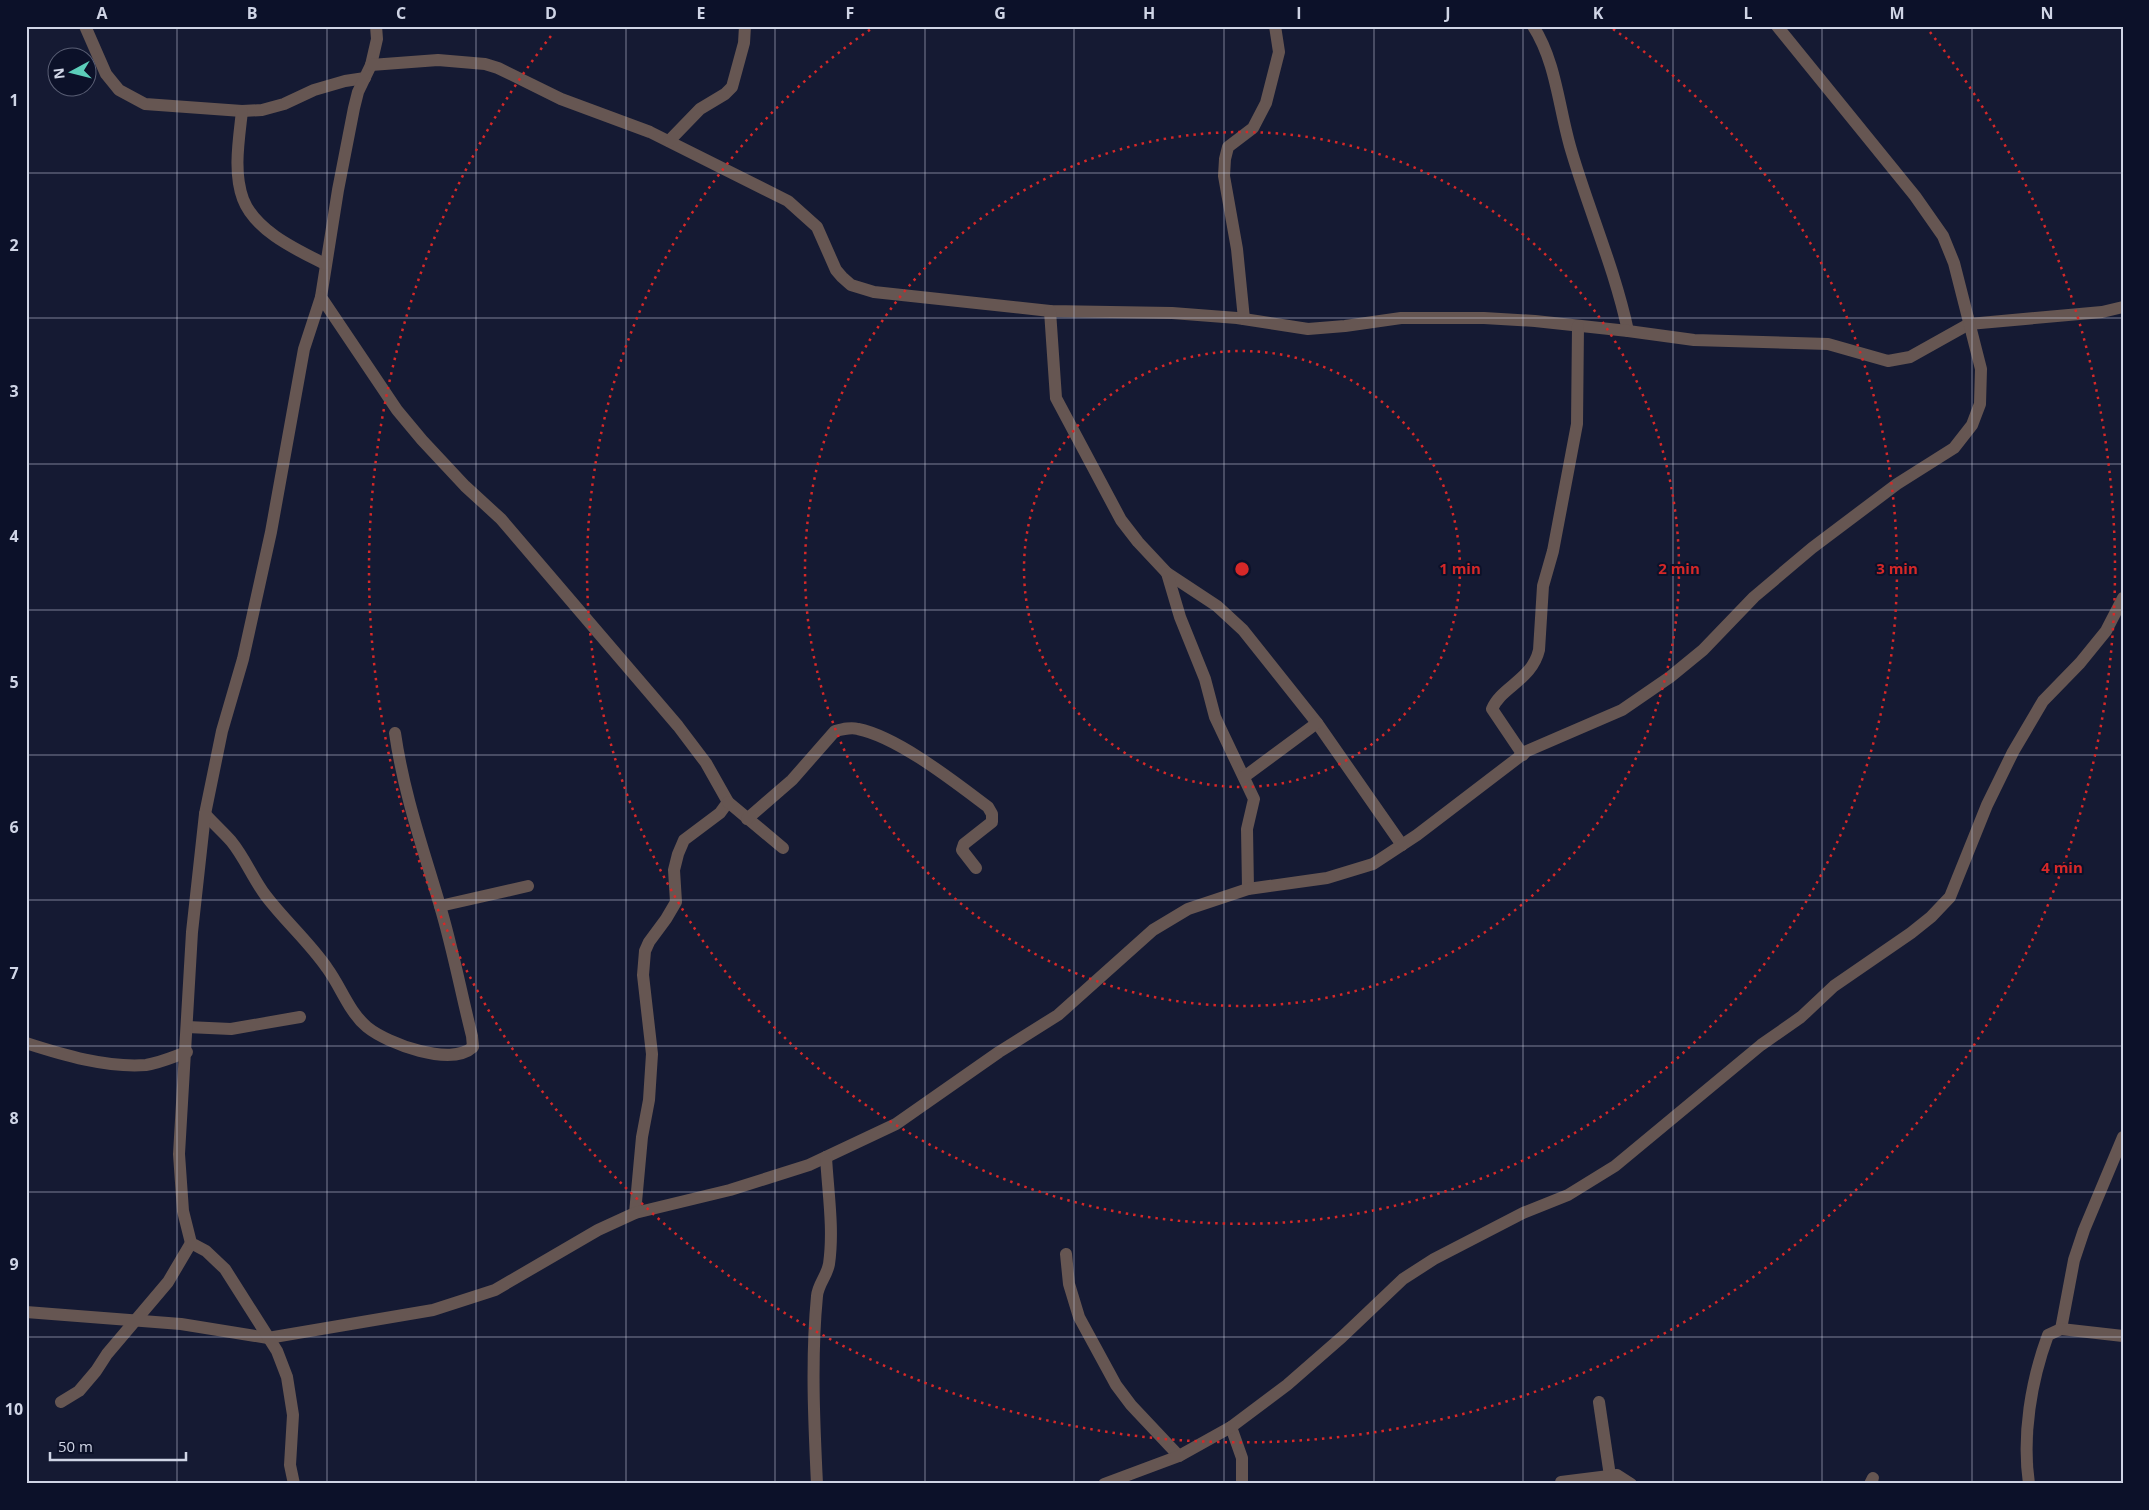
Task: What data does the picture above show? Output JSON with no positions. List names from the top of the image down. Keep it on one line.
{"scale_bar":"50 m","north":"left","grid":{"columns":["A","B","C","D","E","F","G","H","I","J","K","L","M","N"],"rows":["1","2","3","4","5","6","7","8","9","10"]},"rings":["1 min","2 min","3 min","4 min"]}
